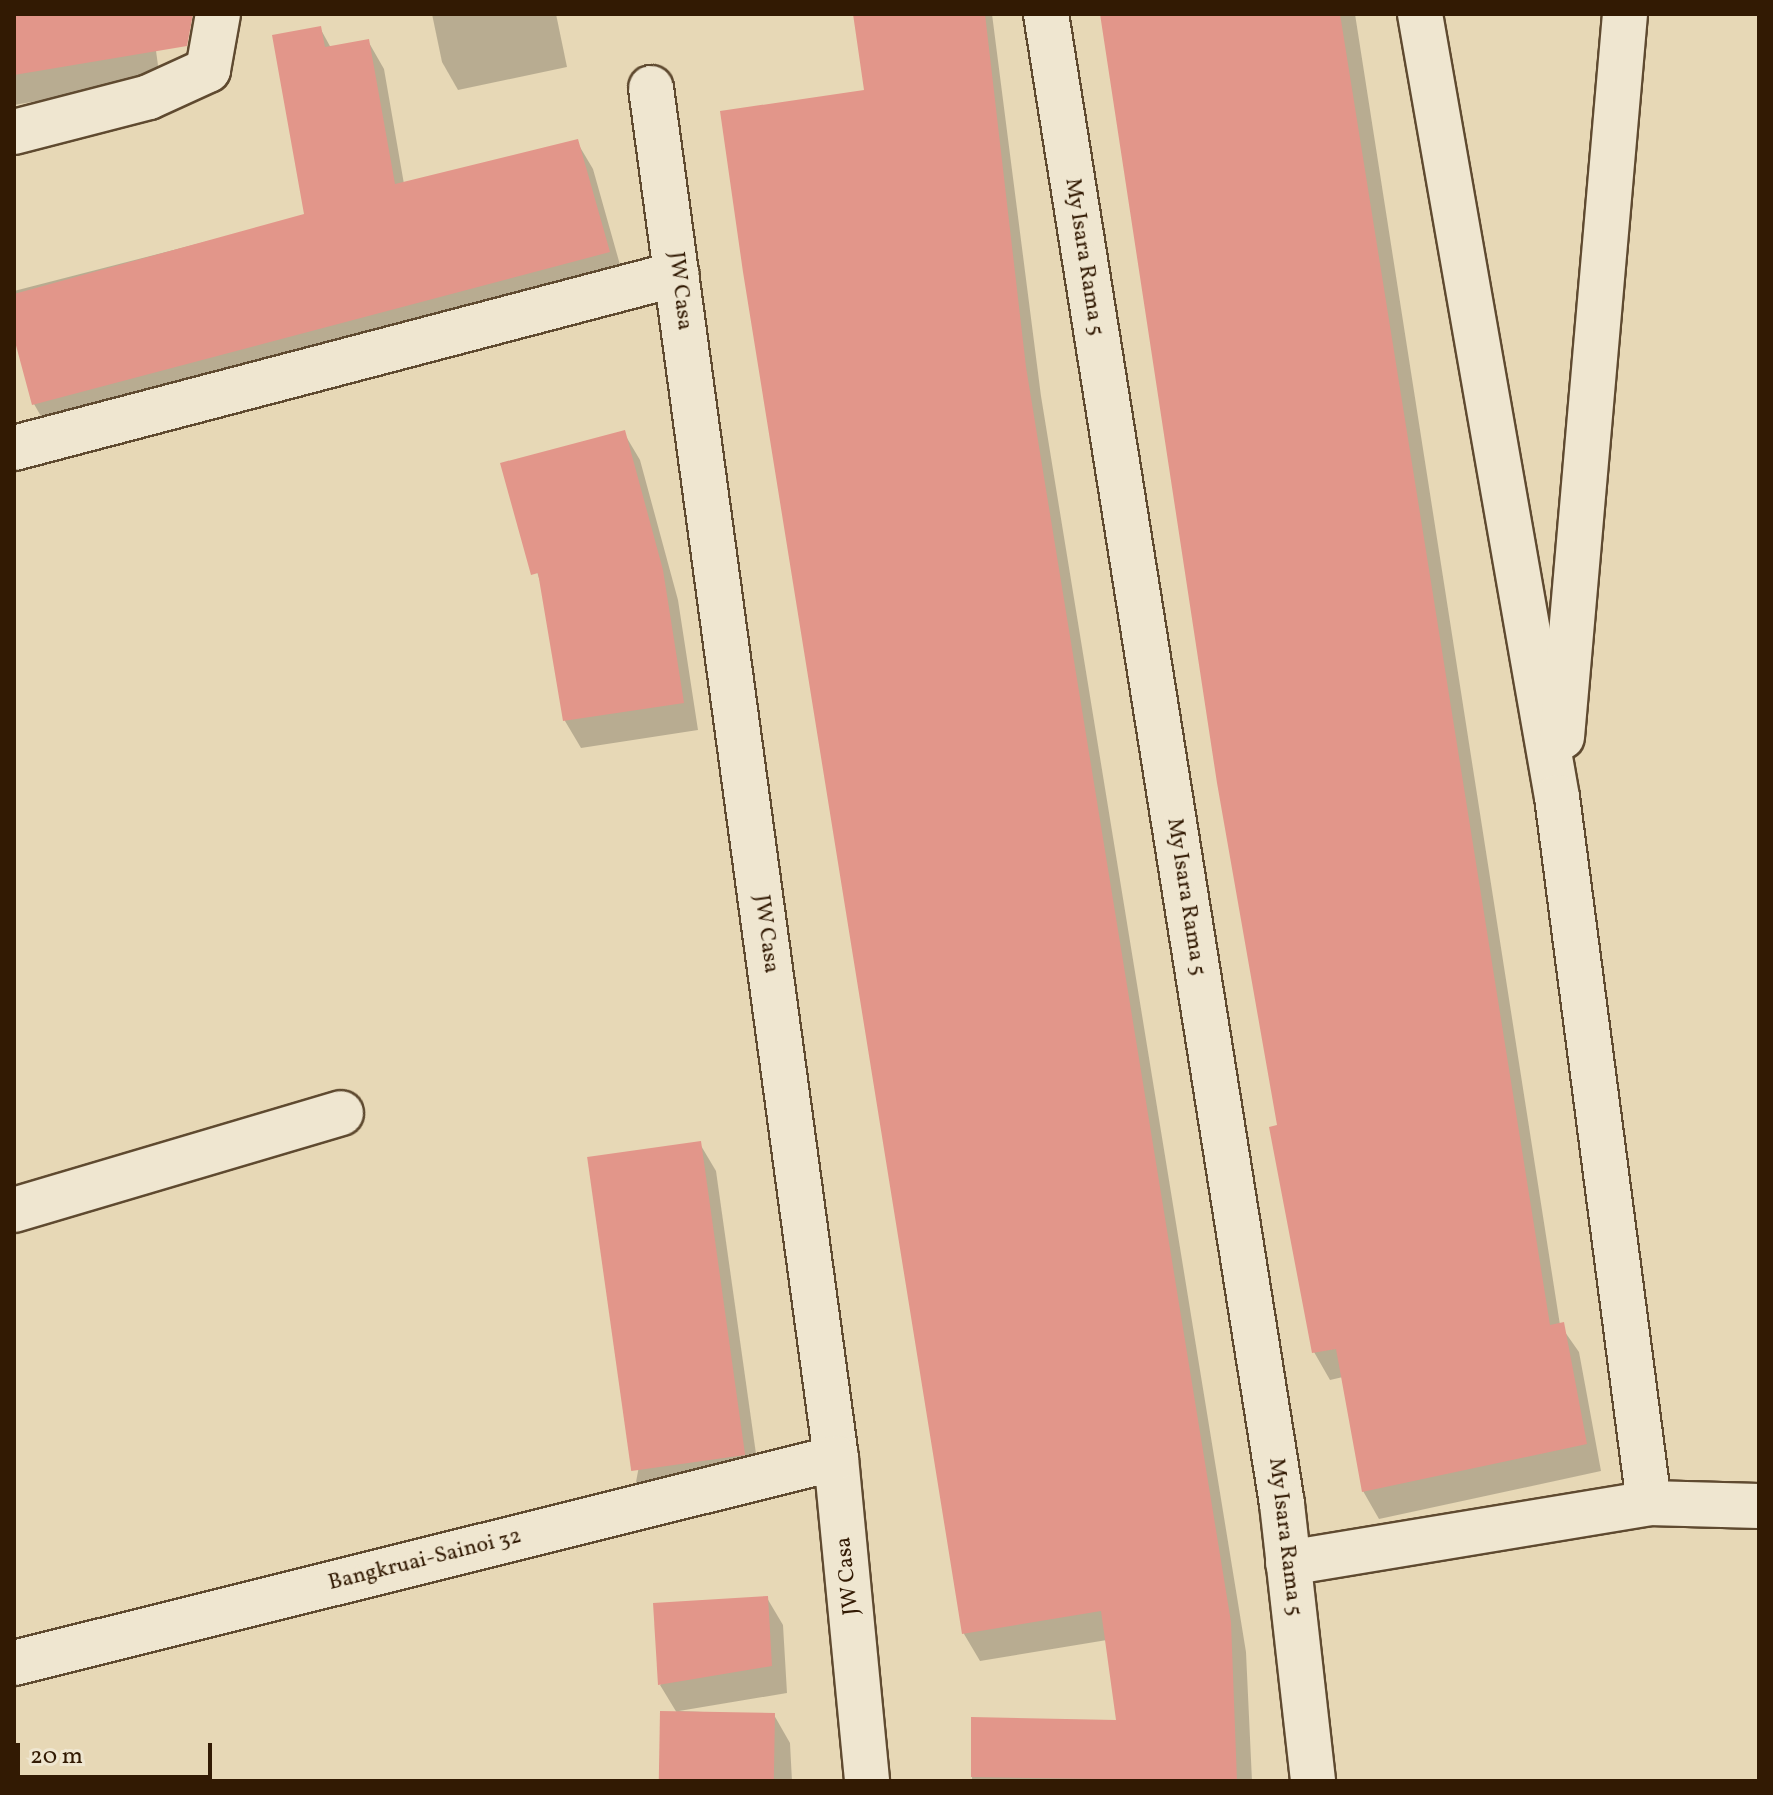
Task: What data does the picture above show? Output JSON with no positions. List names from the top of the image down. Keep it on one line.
{"streets":{"street":["My Isara Rama 5","JW Casa","Bangkruai-Sainoi 32"]},"crossings":[["JW Casa","Bangkruai-Sainoi 32"]],"scale_bar":"20 m"}
